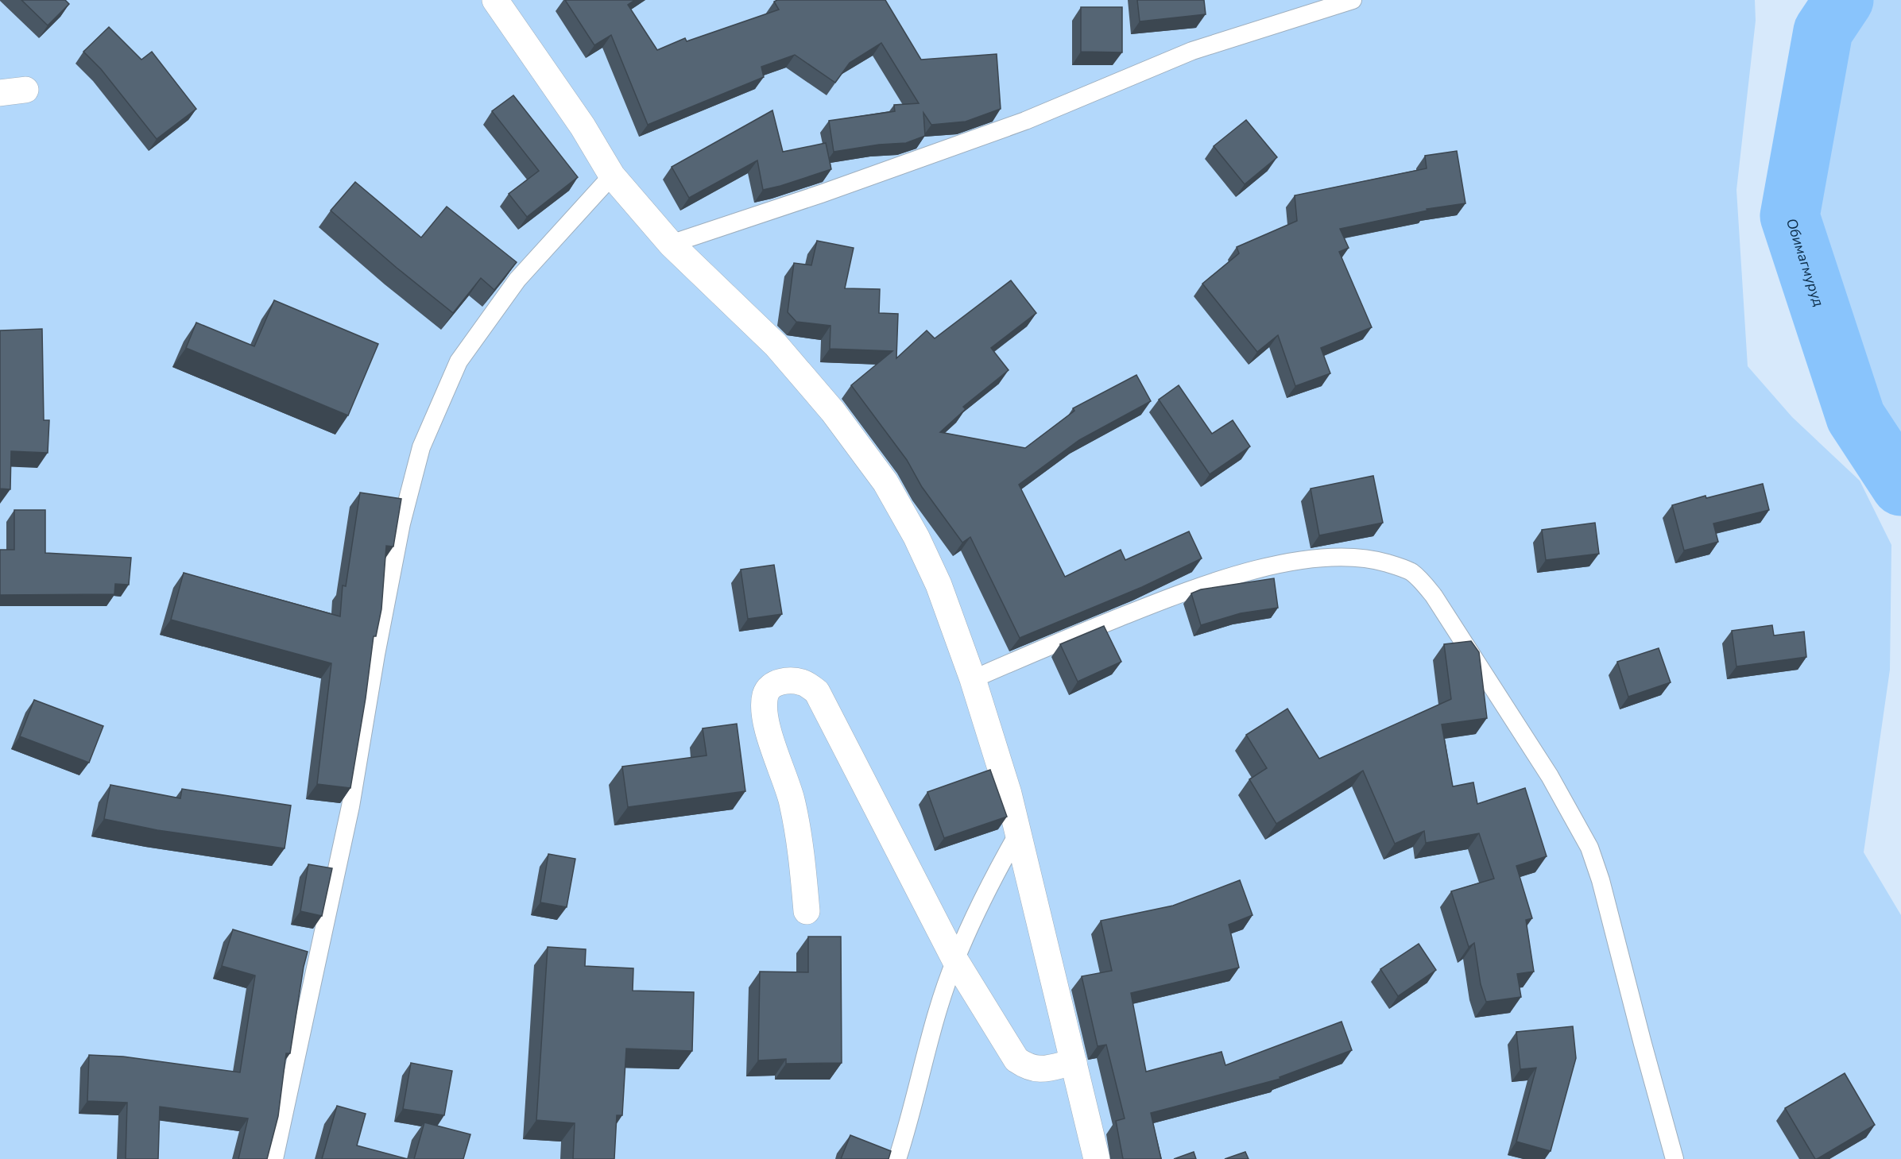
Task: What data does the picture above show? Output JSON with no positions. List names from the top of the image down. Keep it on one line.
{"water":["Обимагмуруд"]}
